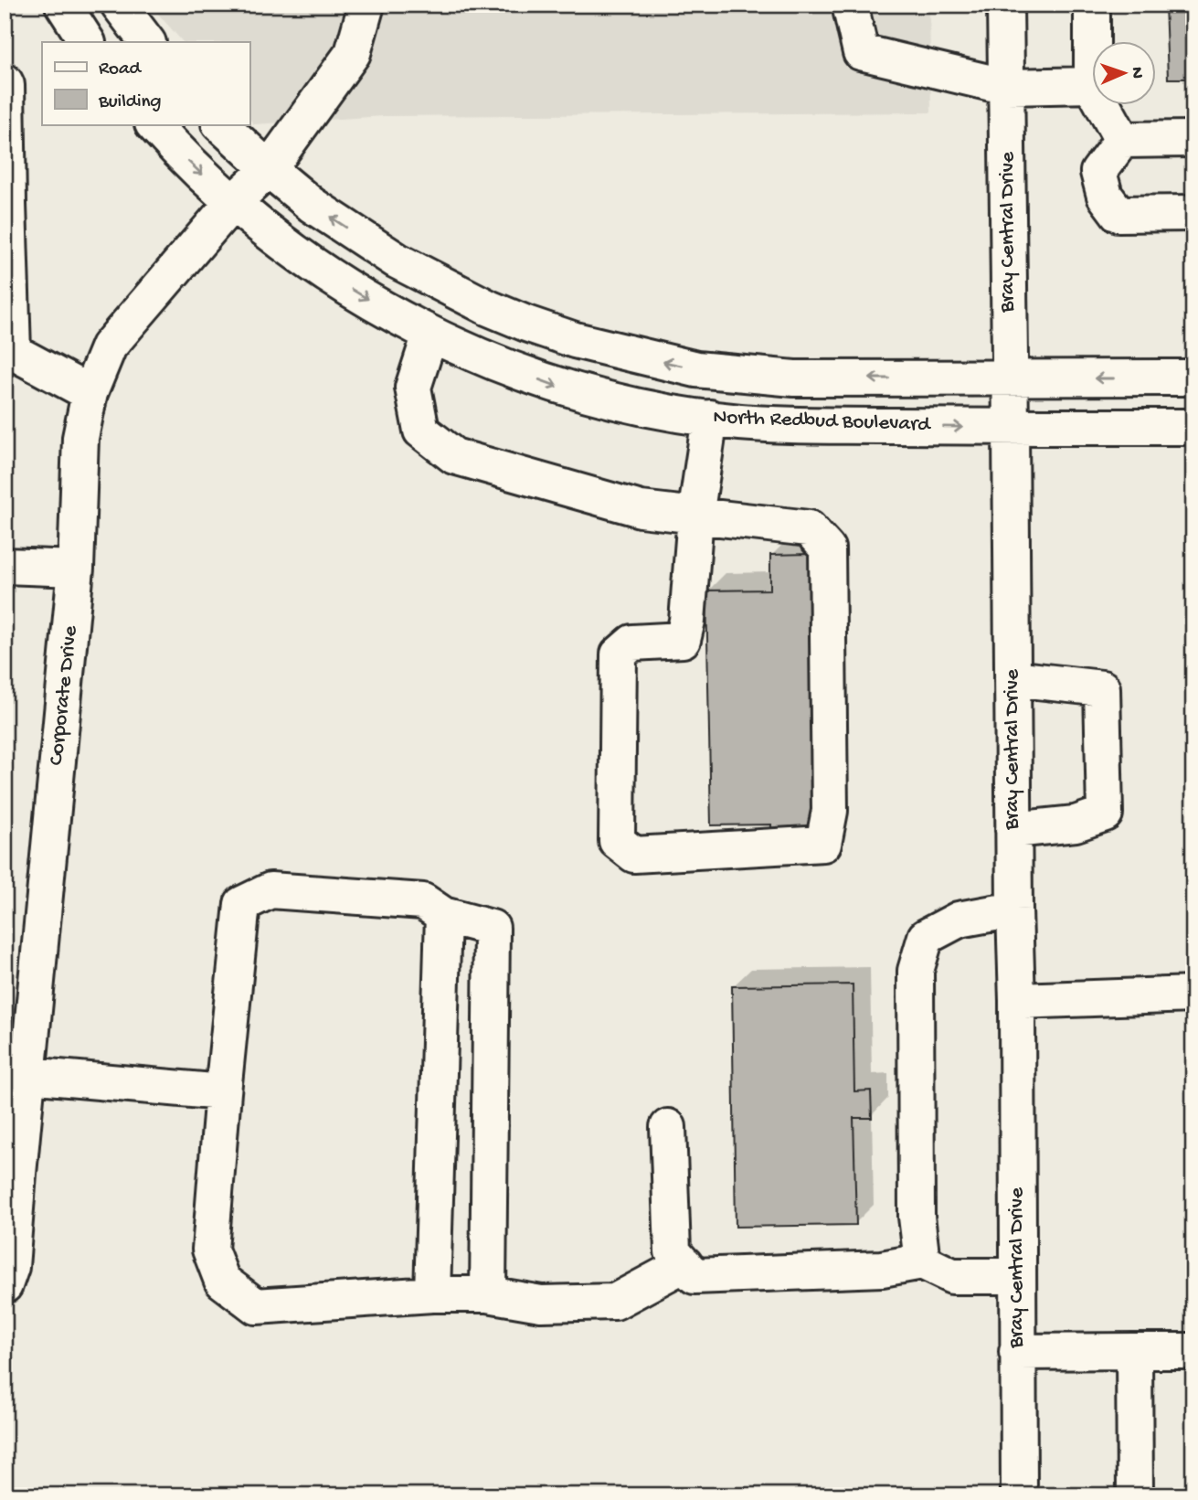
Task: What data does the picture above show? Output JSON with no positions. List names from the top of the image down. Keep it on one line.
{"streets":{"street":["Bray Central Drive","North Redbud Boulevard","Corporate Drive"]},"crossings":[["Bray Central Drive","North Redbud Boulevard"],["North Redbud Boulevard","Corporate Drive"]],"legend":["Road","Building"],"north":"right"}
